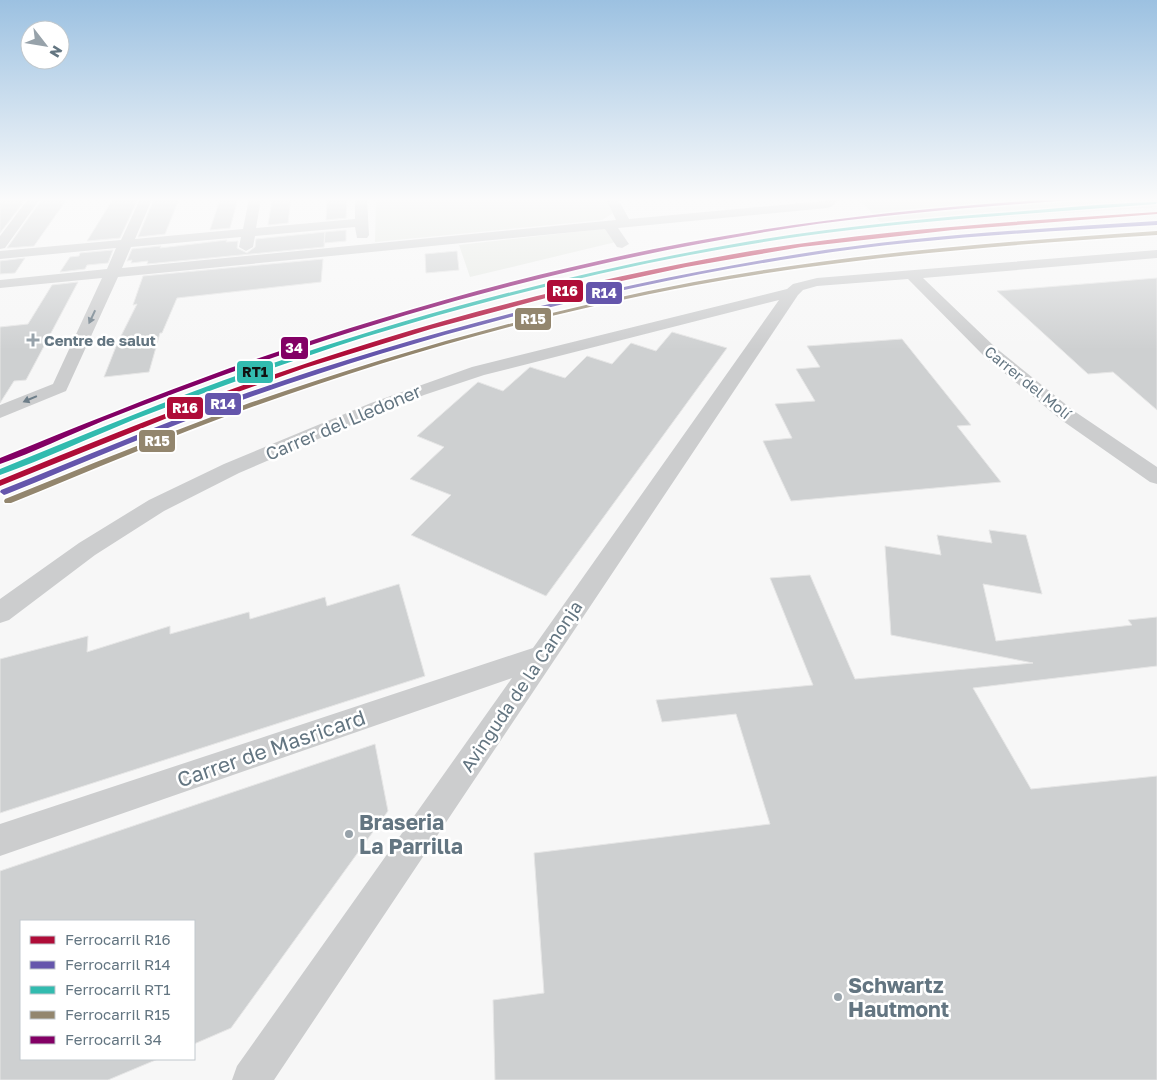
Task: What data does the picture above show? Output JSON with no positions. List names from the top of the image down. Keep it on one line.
{"streets":{"street":["Carrer del Molí","Carrer del Lledoner","Avinguda de la Canonja","Carrer de Masricard"]},"crossings":[["Carrer del Molí","Carrer del Lledoner"],["Carrer del Lledoner","Avinguda de la Canonja"],["Avinguda de la Canonja","Carrer de Masricard"]],"places":{"health":["Centre de salut"],"other":["Braseria La Parrilla","Schwartz Hautmont"]},"lines":["rail line R16","rail line R14","rail line RT1","rail line R15","rail line 34"],"legend":["Ferrocarril R16","Ferrocarril R14","Ferrocarril RT1","Ferrocarril R15","Ferrocarril 34"],"north":"bottom right"}
